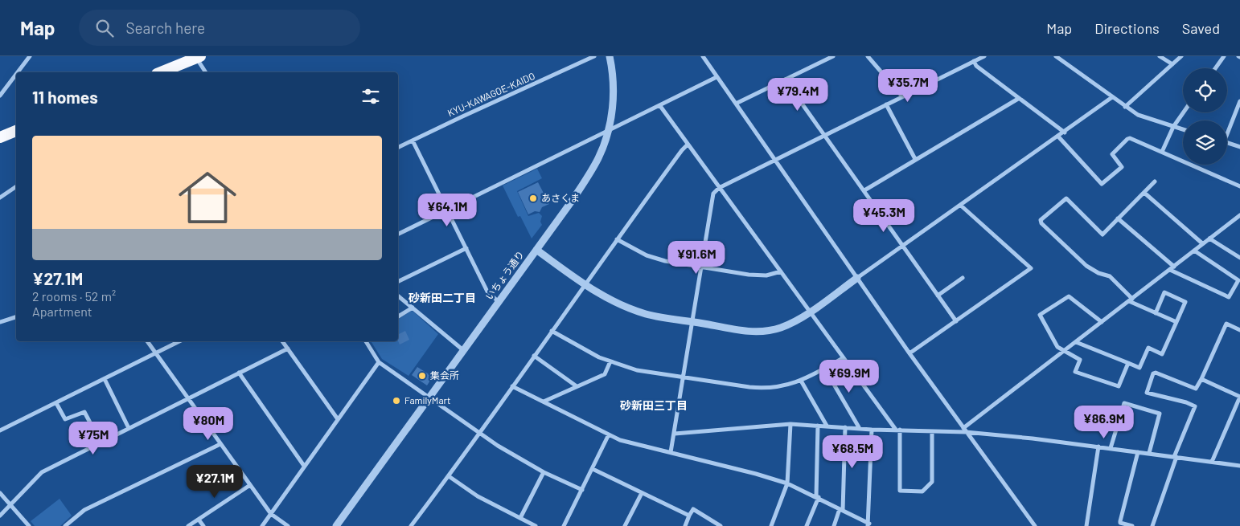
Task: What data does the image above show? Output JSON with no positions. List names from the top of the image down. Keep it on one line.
{"streets":{"street":["KYU-KAWAGOE-KAIDO","いちょう通り"]},"districts":["砂新田二丁目","砂新田三丁目"],"places":["あさくま","集会所","FamilyMart"],"page":{"header":"Map","search":"Search here","nav":["Map","Directions","Saved"],"price":["¥35.7M","¥79.4M","¥64.1M","¥45.3M","¥91.6M","¥69.9M","¥86.9M","¥80M","¥75M","¥68.5M","¥27.1M"],"heading":"11 homes","list":[{"name":"¥27.1M","note":"2 rooms · 52 m² · Apartment"}]}}
